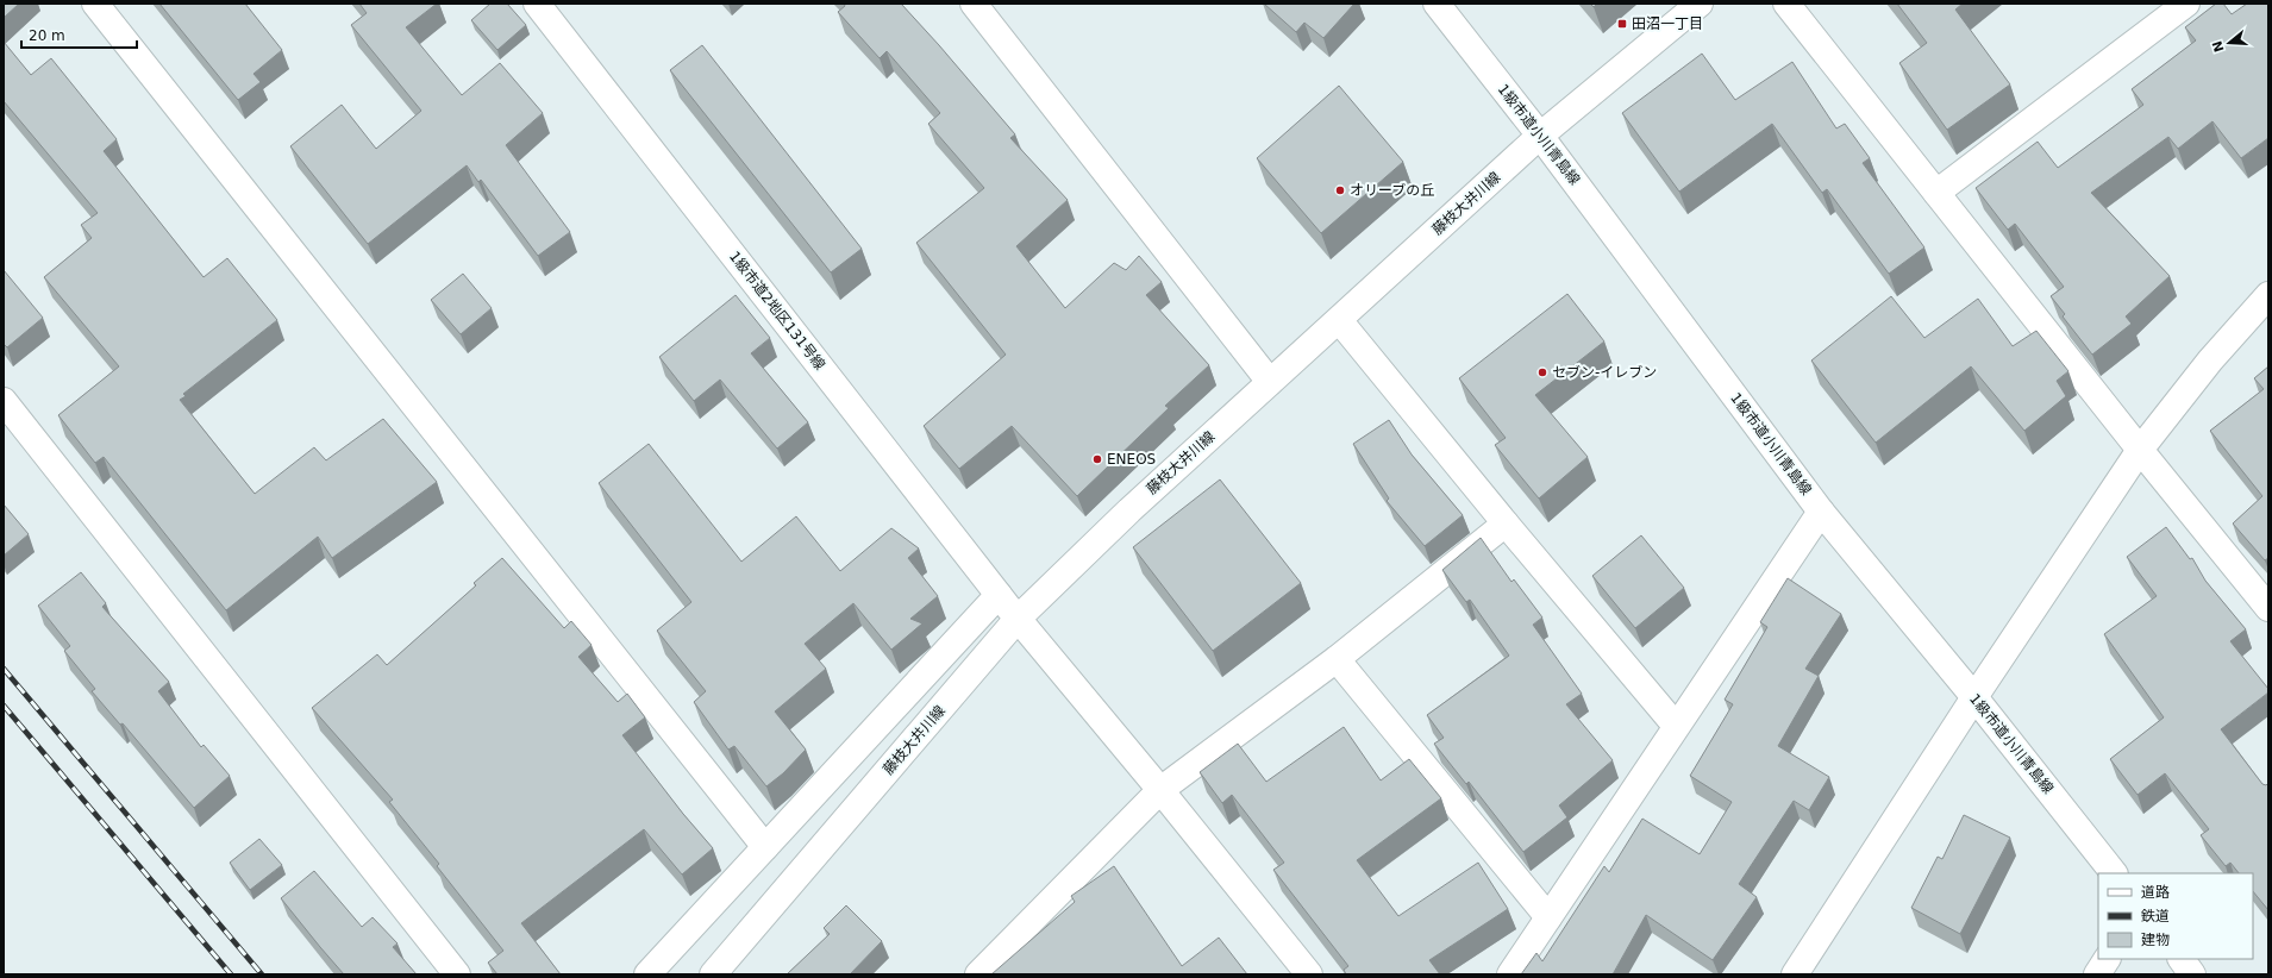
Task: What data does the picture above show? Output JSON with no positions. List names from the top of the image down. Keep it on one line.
{"streets":{"street":["1級市道小川青島線","藤枝大井川線","1級市道2地区131号線"]},"crossings":[["1級市道小川青島線","藤枝大井川線"],["藤枝大井川線","1級市道2地区131号線"]],"places":{"transit":["田沼一丁目"],"other":["オリーブの丘","セブン-イレブン","ENEOS"]},"legend":["道路","鉄道","建物"],"scale_bar":"20 m","north":"left"}
